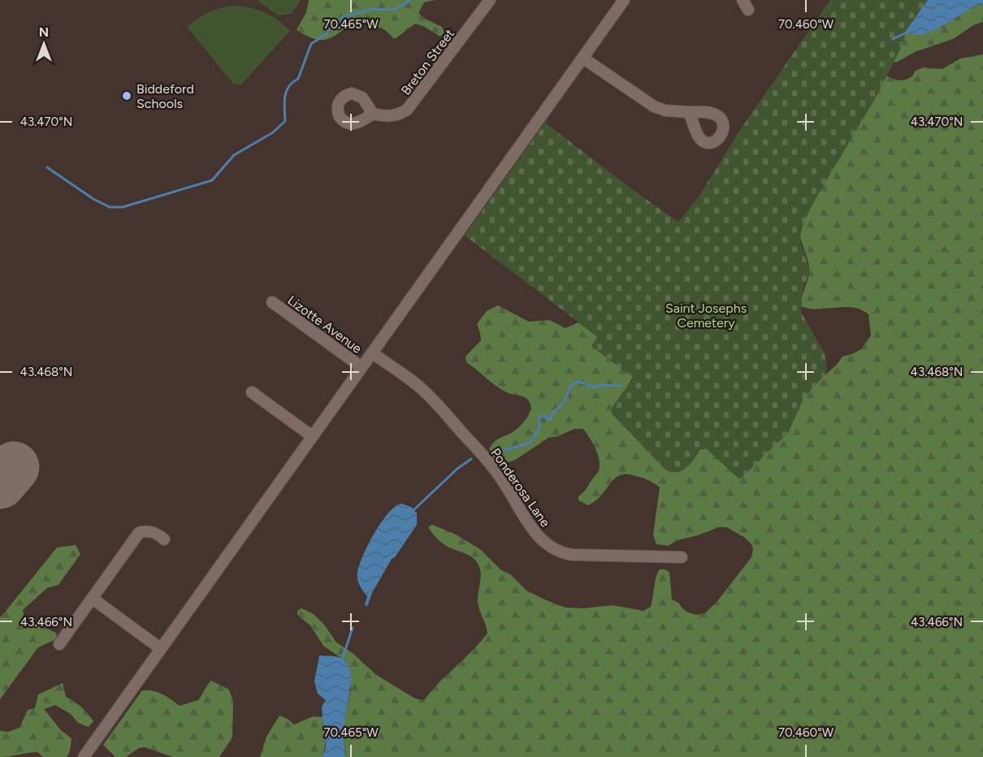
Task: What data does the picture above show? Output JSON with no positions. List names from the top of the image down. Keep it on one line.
{"streets":{"street":["Breton Street","Lizotte Avenue","Ponderosa Lane"]},"parks":["Saint Josephs Cemetery"],"places":["Biddeford Schools"],"north":"top","coordinates":["70.465°W","70.460°W","43.470°N","43.468°N","43.466°N"]}
